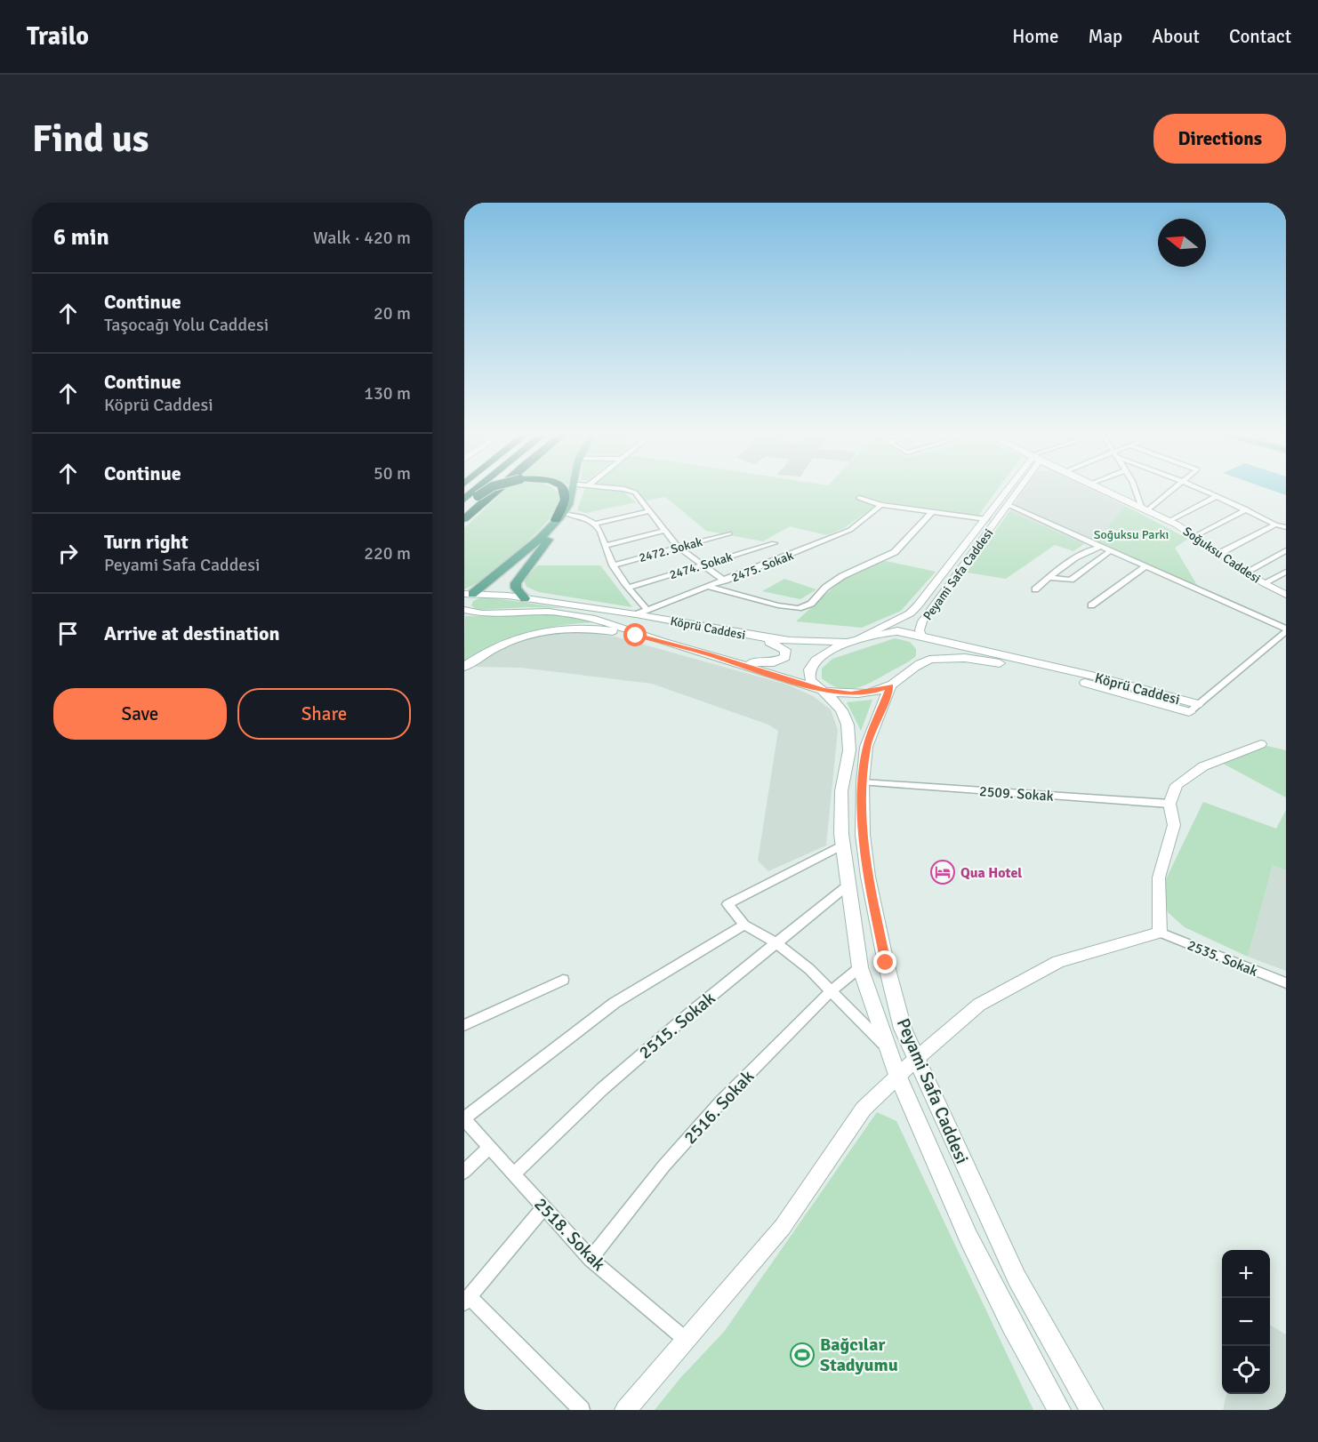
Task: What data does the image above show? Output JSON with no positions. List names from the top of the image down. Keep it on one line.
{"streets":{"main road":["Peyami Safa Caddesi","Köprü Caddesi"],"street":["2472. Sokak","Soğuksu Caddesi","2474. Sokak","2475. Sokak","2509. Sokak","2535. Sokak","2515. Sokak","2516. Sokak","2518. Sokak"]},"crossings":[["2475. Sokak","Köprü Caddesi"],["Peyami Safa Caddesi","Köprü Caddesi"],["Peyami Safa Caddesi","2509. Sokak"],["2515. Sokak","2518. Sokak"],["2516. Sokak","2518. Sokak"]],"parks":["Soğuksu Parkı"],"places":{"hotel":["Qua Hotel"],"sports":["Bağcılar Stadyumu"]},"north":"left","page":{"header":"Trailo","nav":["Home","Map","About","Contact"],"buttons":["Directions",["Save","Share"]],"title":"Find us","heading":["6 min","Walk · 420 m"],"list":[["Continue","Taşocağı Yolu Caddesi","20 m"],["Continue","Köprü Caddesi","130 m"],["Continue","50 m"],["Turn right","Peyami Safa Caddesi","220 m"],"Arrive at destination"],"map_buttons":["+","−"]}}
